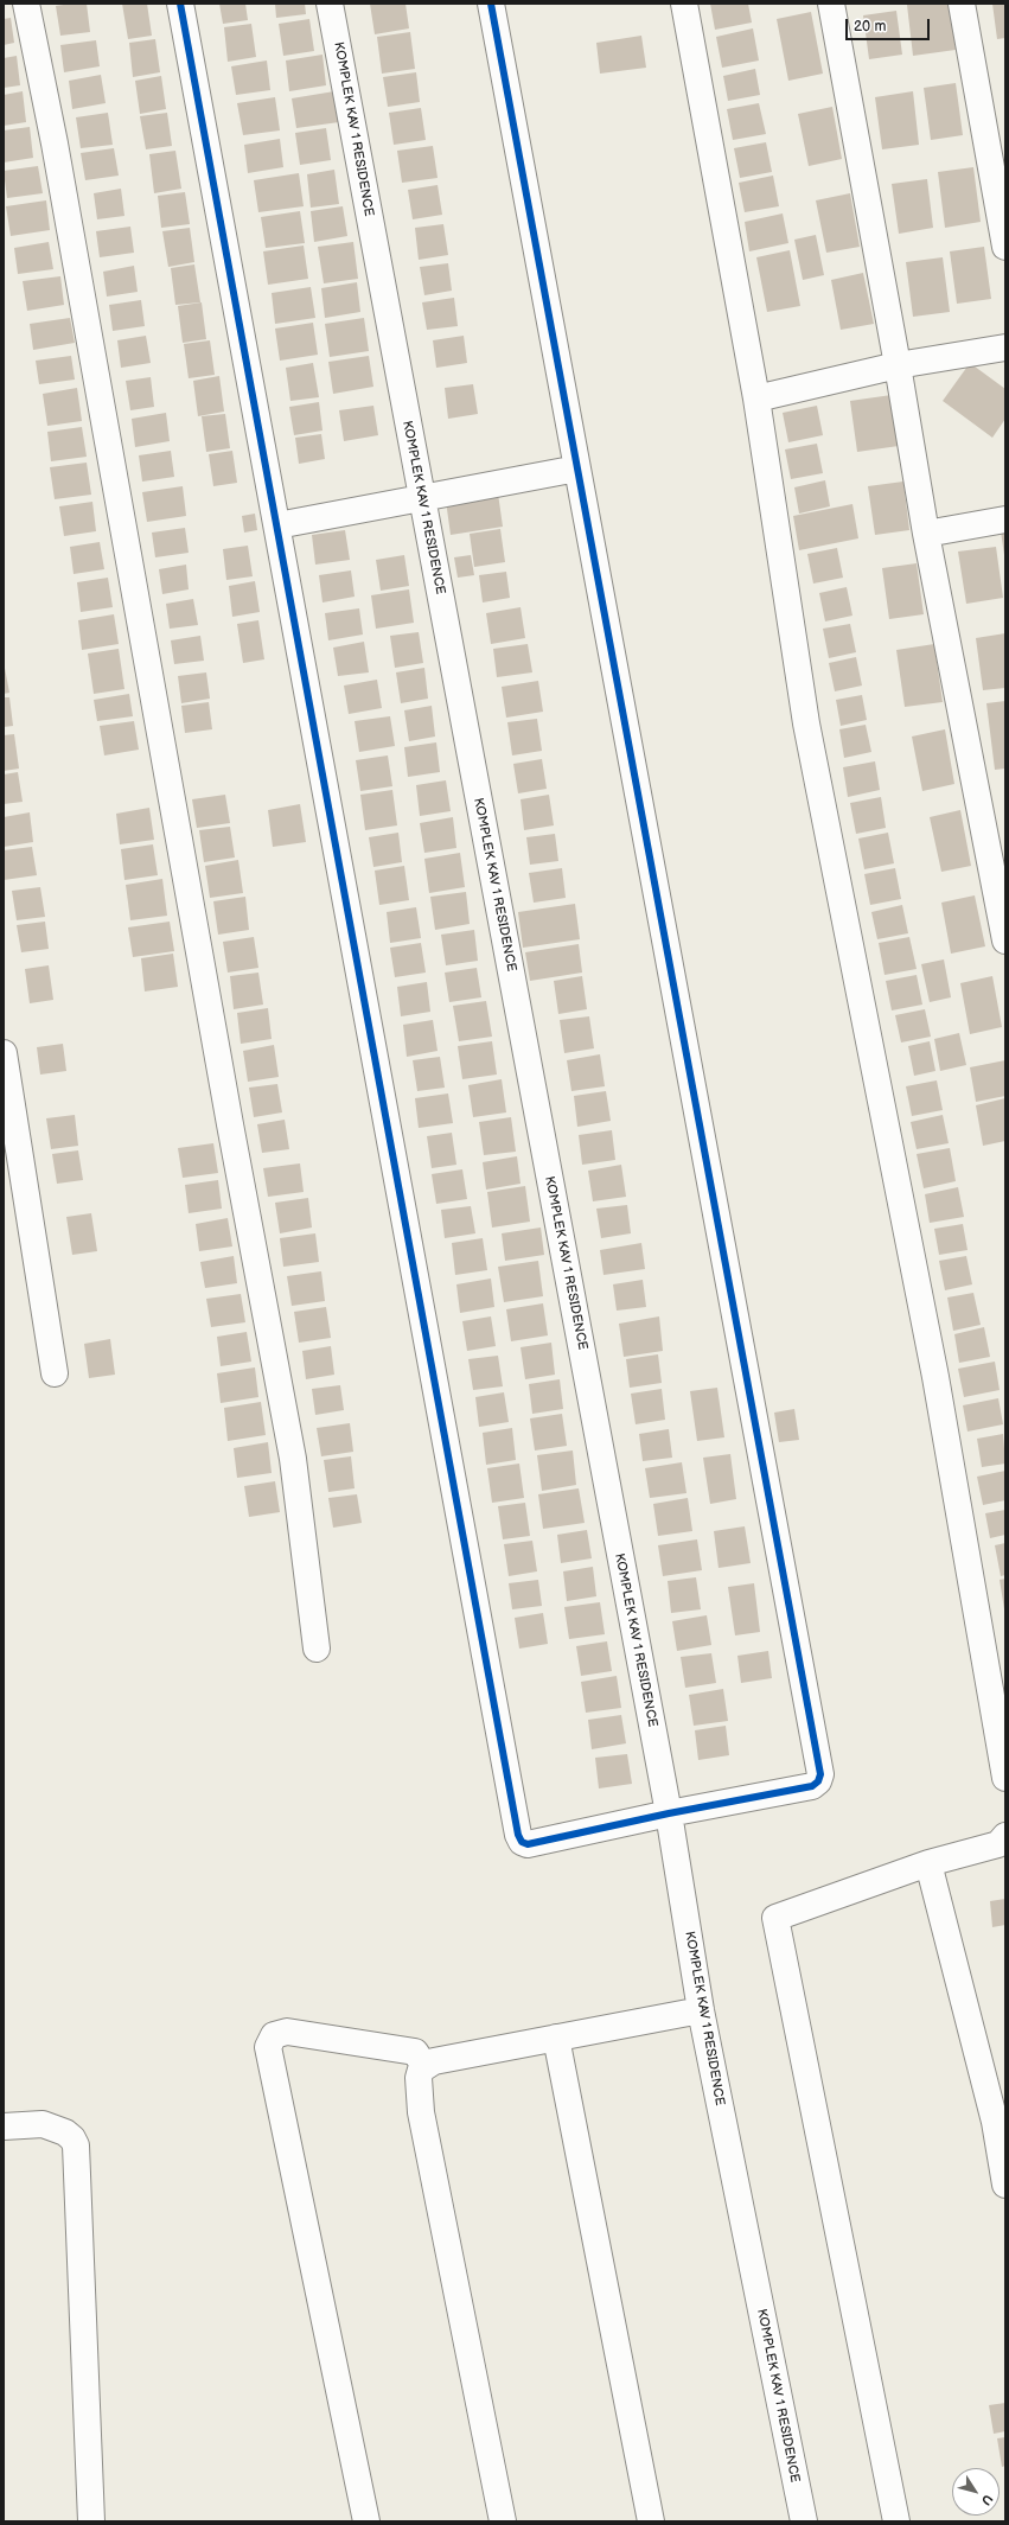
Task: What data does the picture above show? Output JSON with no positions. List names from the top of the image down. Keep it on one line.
{"streets":{"street":["KOMPLEK KAV 1 RESIDENCE"]},"scale_bar":"20 m","north":"bottom right"}
